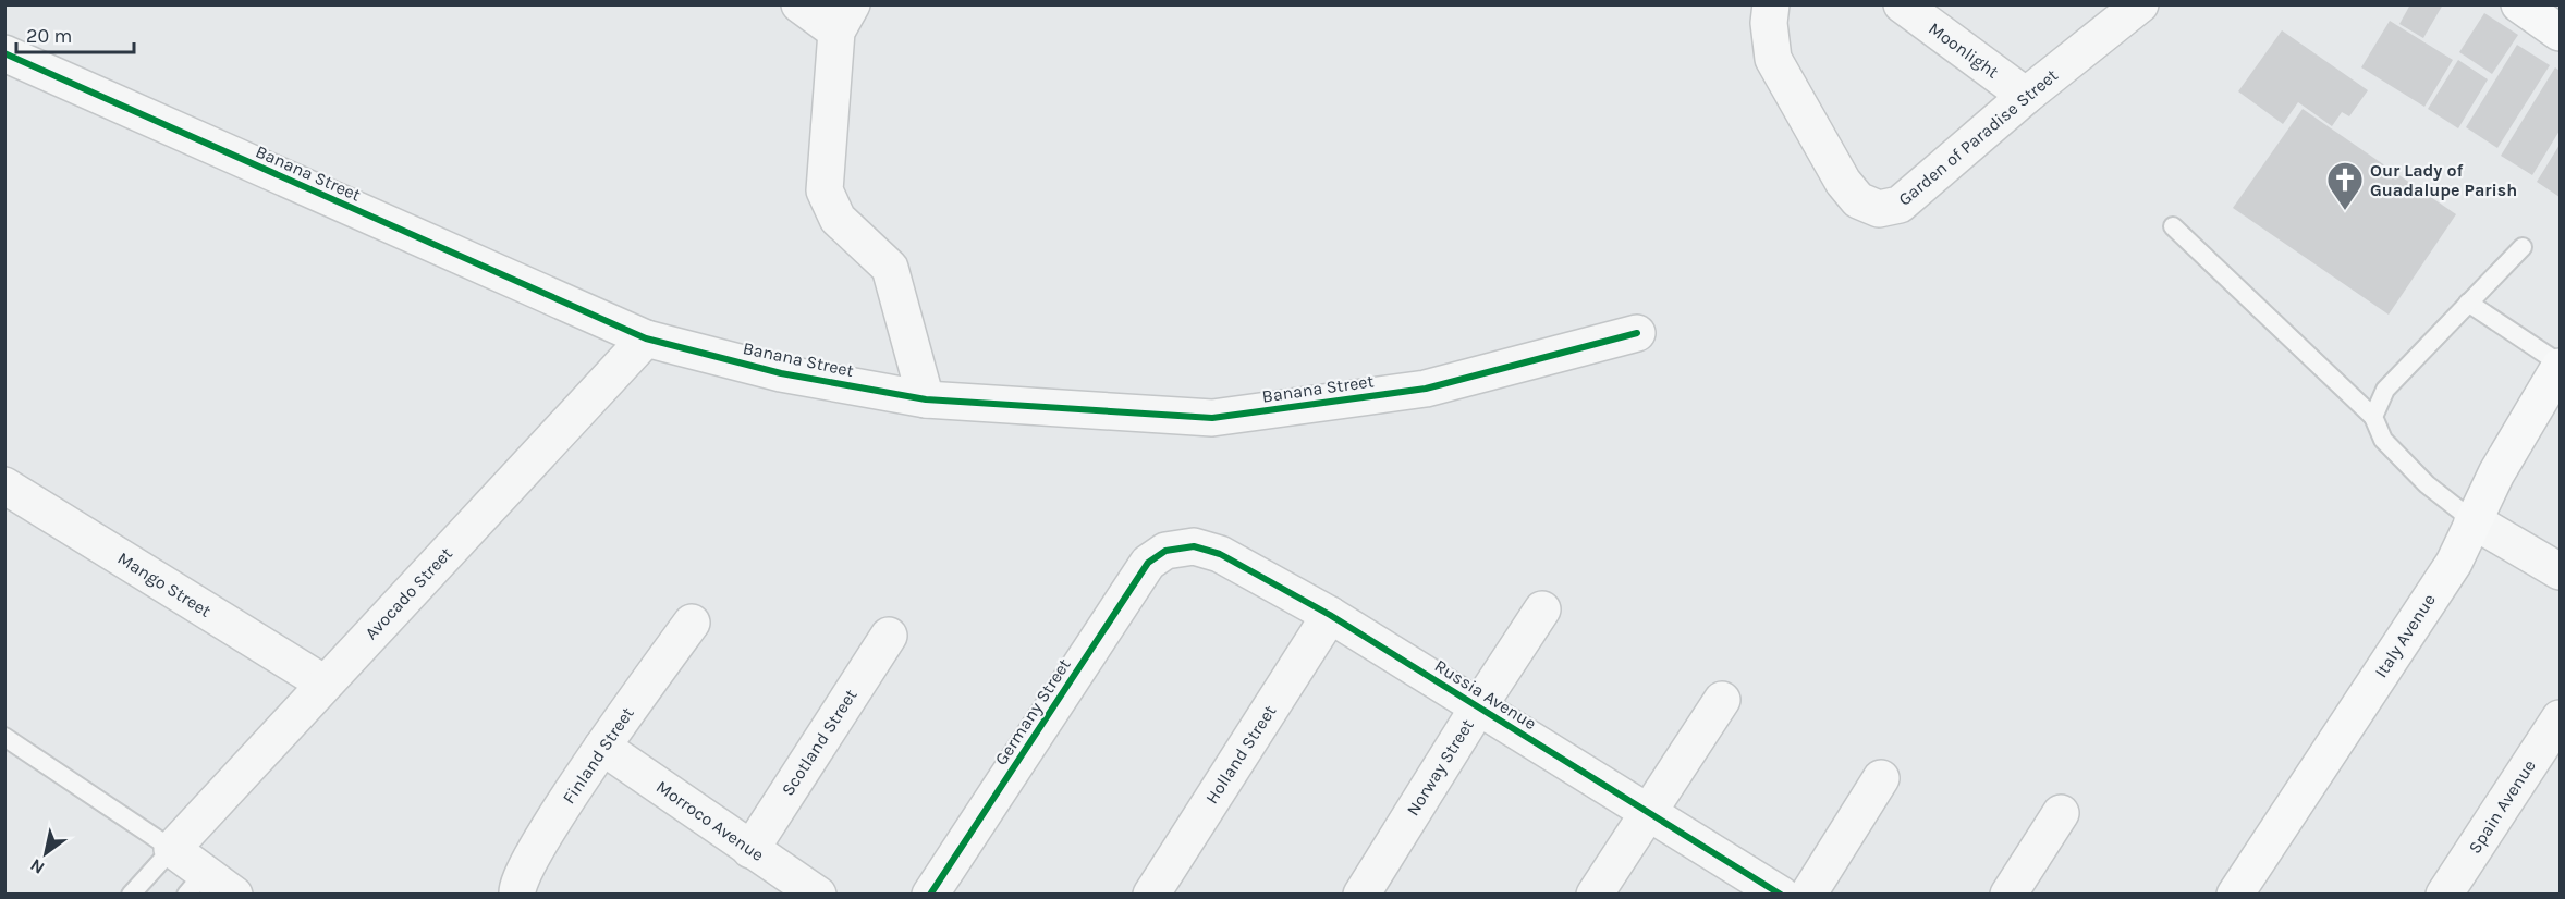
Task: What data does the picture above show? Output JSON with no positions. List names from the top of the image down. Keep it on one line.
{"streets":{"street":["Moonlight","Garden of Paradise Street","Banana Street","Mango Street","Avocado Street","Italy Avenue","Russia Avenue","Germany Street","Scotland Street","Holland Street","Finland Street","Norway Street","Spain Avenue","Morroco Avenue"]},"crossings":[["Moonlight","Garden of Paradise Street"],["Banana Street","Avocado Street"],["Mango Street","Avocado Street"],["Russia Avenue","Germany Street"],["Russia Avenue","Holland Street"],["Russia Avenue","Norway Street"],["Scotland Street","Morroco Avenue"],["Finland Street","Morroco Avenue"]],"places":{"church":["Our Lady of Guadalupe Parish"]},"scale_bar":"20 m","north":"bottom left"}
